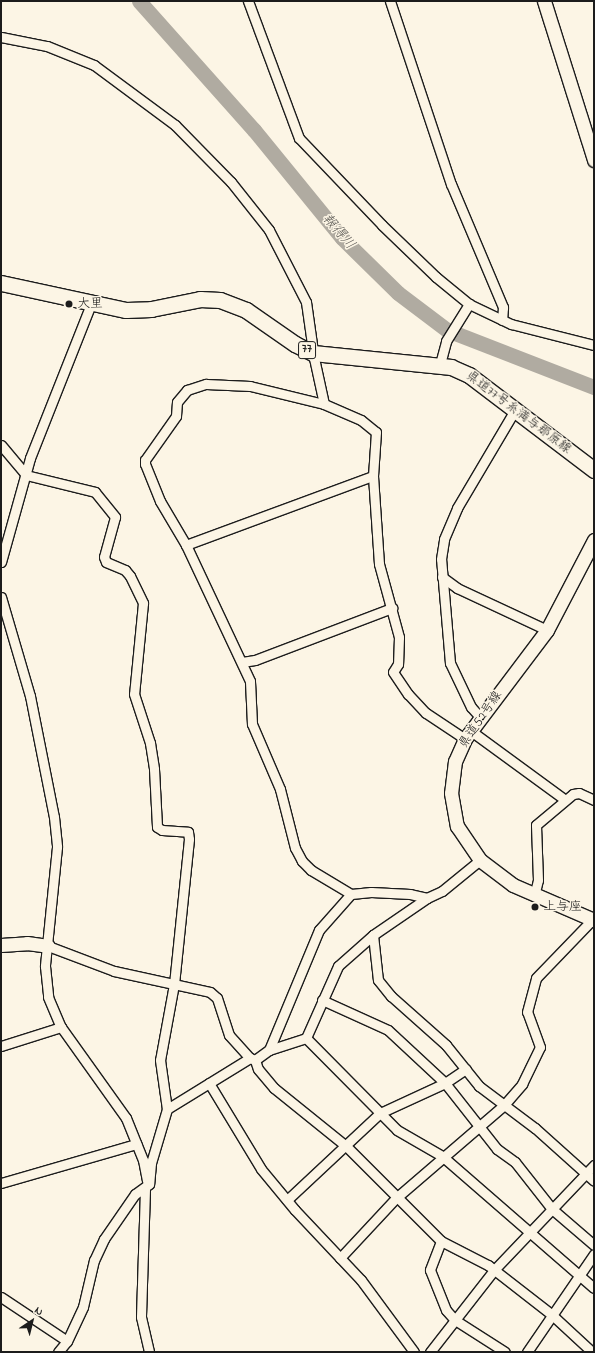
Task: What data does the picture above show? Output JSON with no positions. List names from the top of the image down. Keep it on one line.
{"streets":{"main road":["77","県道77号糸満与那原線","県道52号線"]},"water":["報得川"],"places":["大里","上与座"],"north":"top right"}
